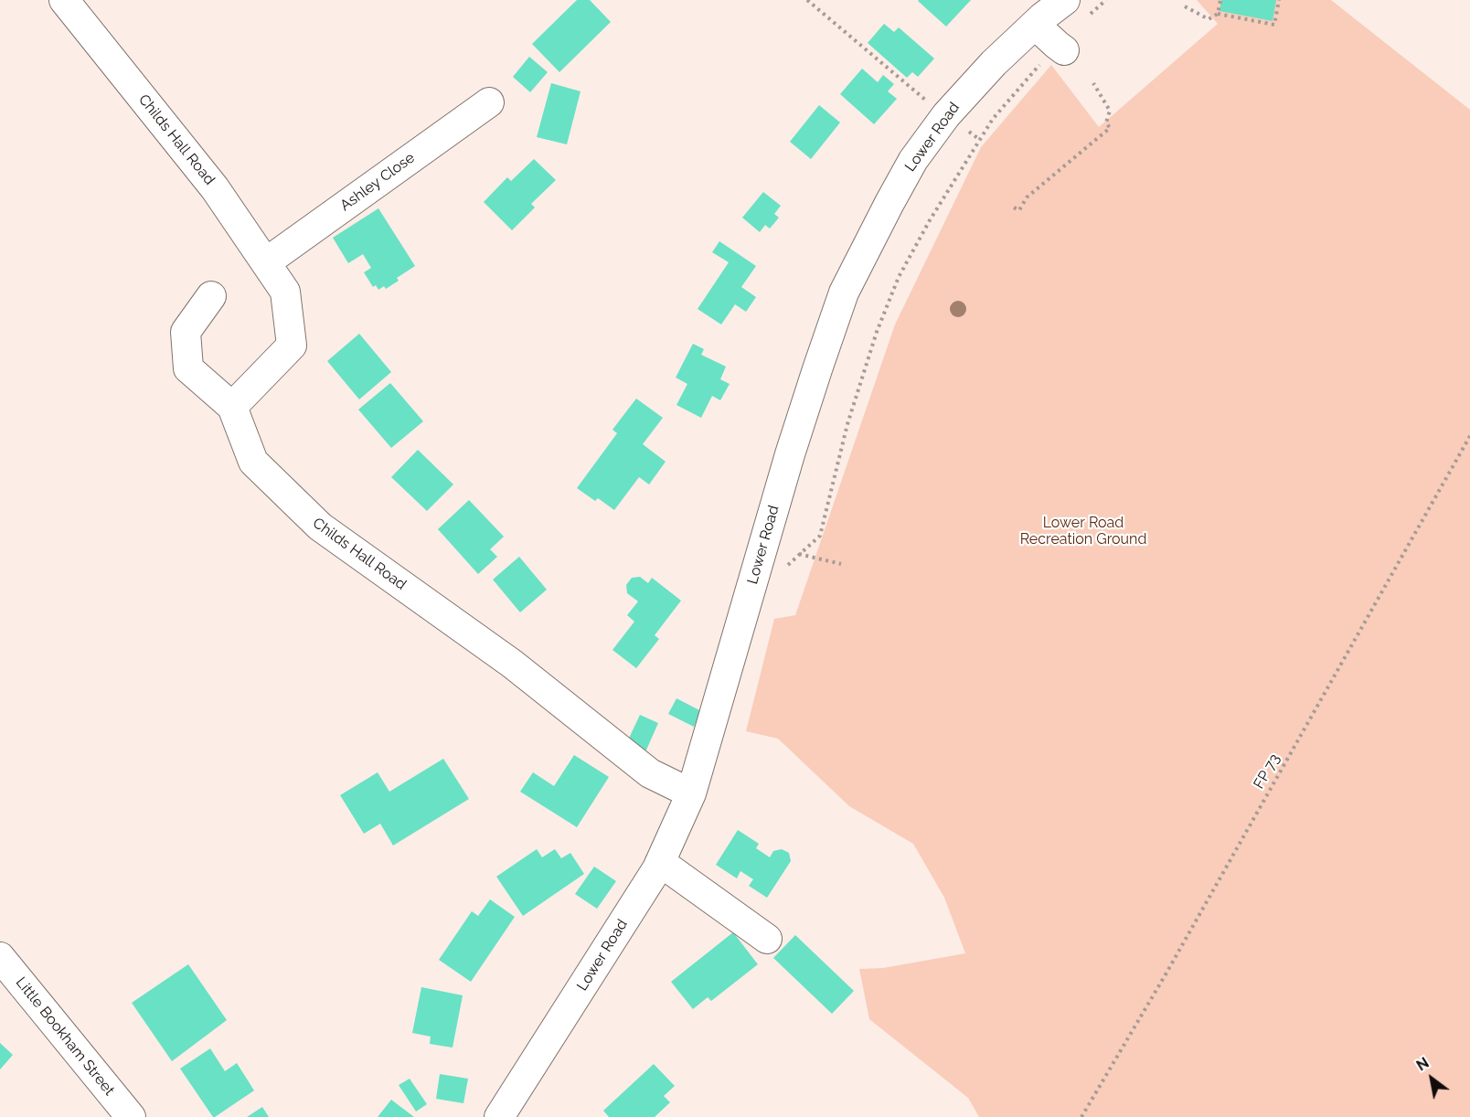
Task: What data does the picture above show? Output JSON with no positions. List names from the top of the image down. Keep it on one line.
{"streets":{"street":["Lower Road","Childs Hall Road","Ashley Close","Little Bookham Street"],"path":["FP 73"]},"crossings":[["Lower Road","Childs Hall Road"],["Childs Hall Road","Ashley Close"]],"parks":["Lower Road Recreation Ground"],"north":"top left"}
